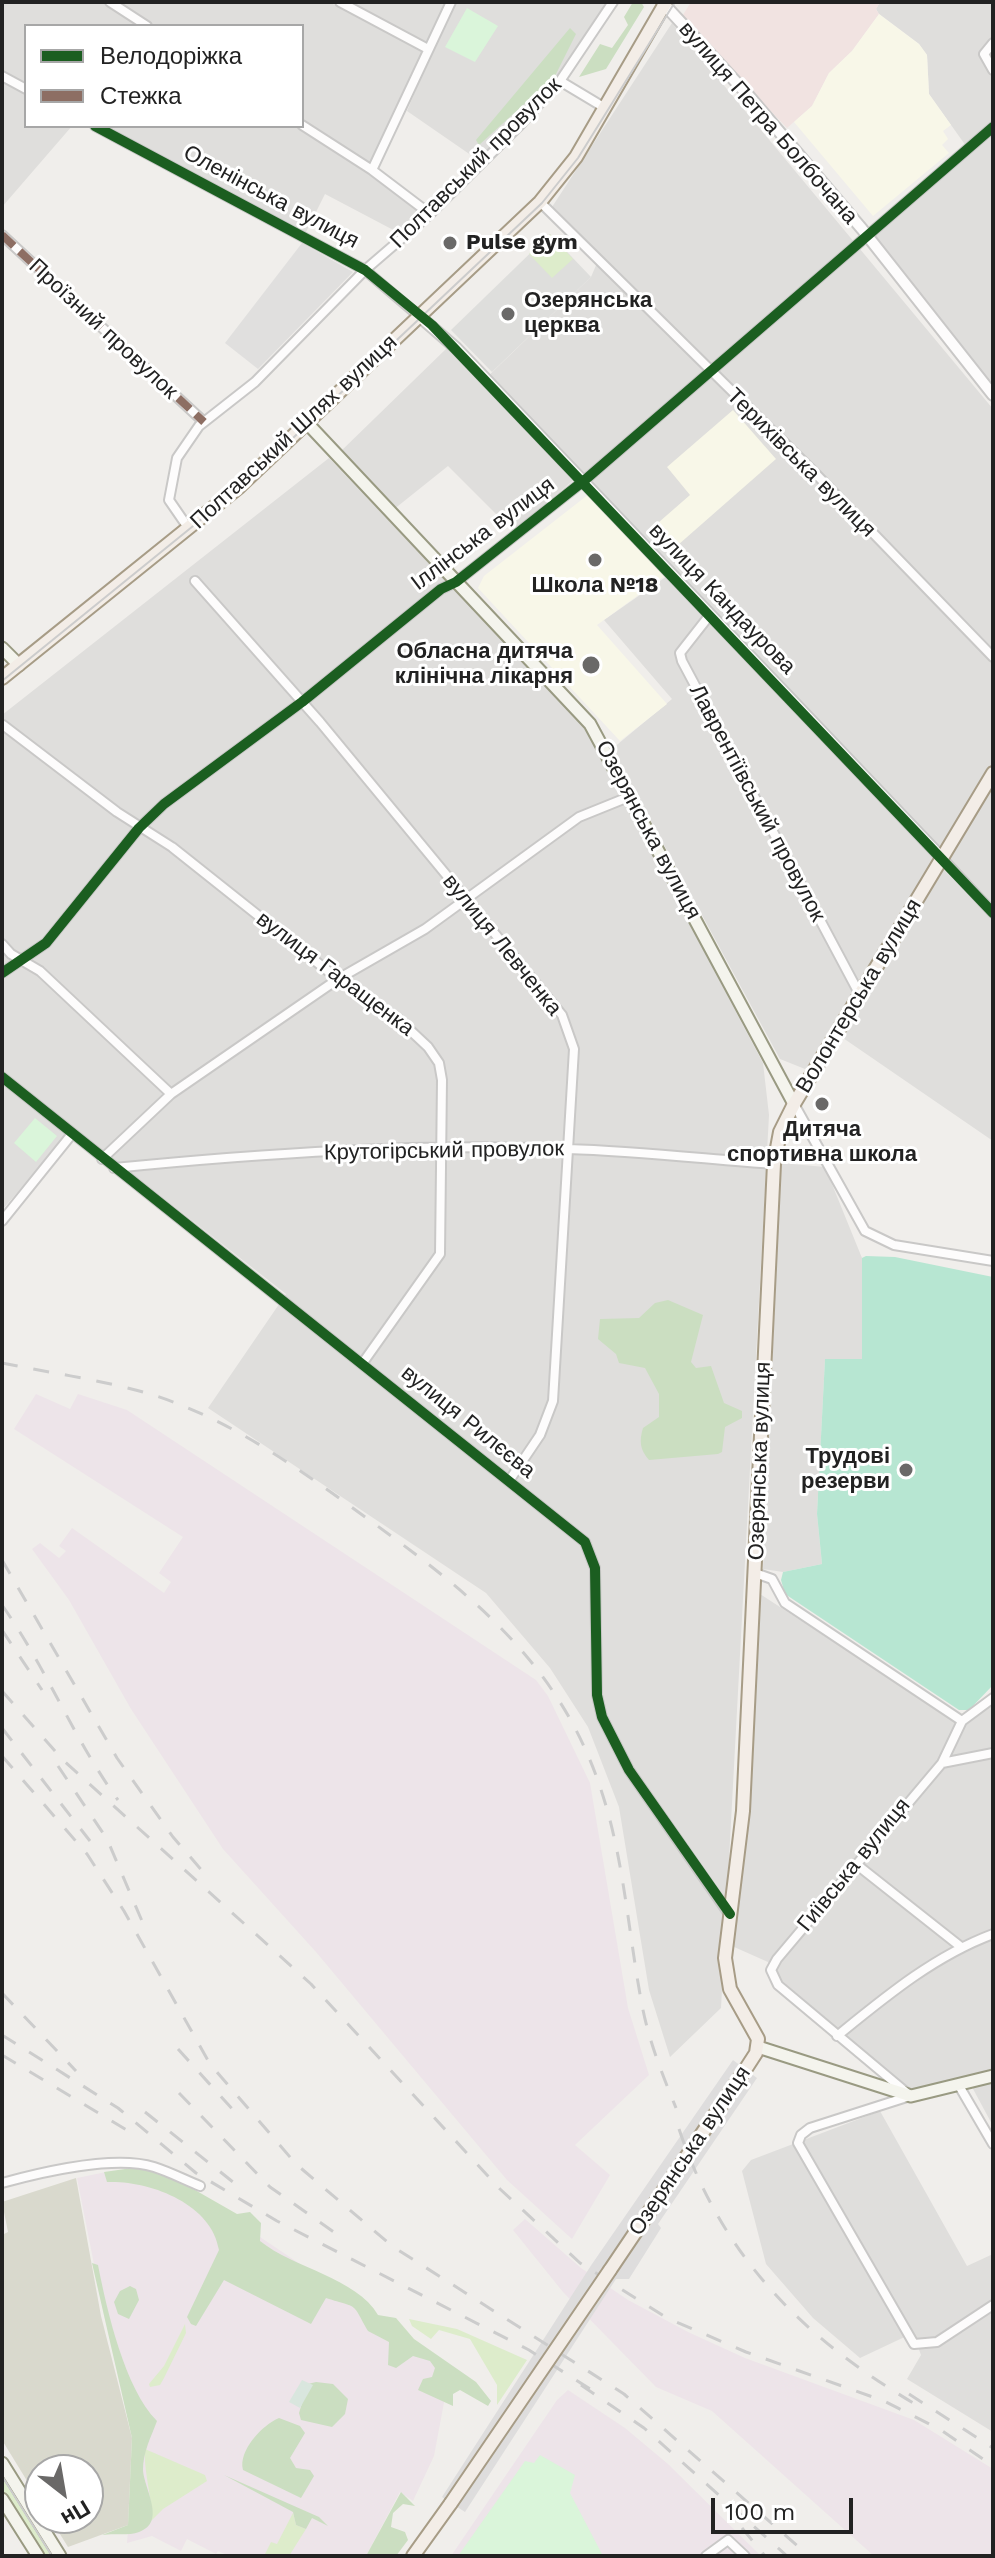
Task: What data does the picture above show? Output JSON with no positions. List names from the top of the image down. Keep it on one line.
{"streets":{"main road":["Полтавський Шлях вулиця","Озерянська вулиця","Волонтерська вулиця"],"street":["вулиця Петра Болбочана","Полтавський провулок","Оленінська вулиця","Проїзний провулок","Терихівська вулиця","Іллінська вулиця","вулиця Кандаурова","Лаврентіївський провулок","вулиця Левченка","вулиця Гаращенка","Крутогірський провулок","вулиця Рилєєва","Гиївська вулиця"]},"crossings":[["вулиця Петра Болбочана","Полтавський Шлях вулиця"],["вулиця Петра Болбочана","Іллінська вулиця"],["Полтавський провулок","Оленінська вулиця"],["Полтавський провулок","Проїзний провулок"],["Полтавський провулок","Полтавський Шлях вулиця"],["Оленінська вулиця","Полтавський Шлях вулиця"],["Оленінська вулиця","вулиця Кандаурова"],["Полтавський Шлях вулиця","Терихівська вулиця"],["Полтавський Шлях вулиця","вулиця Кандаурова"],["Полтавський Шлях вулиця","Озерянська вулиця"],["Терихівська вулиця","Іллінська вулиця"],["Іллінська вулиця","вулиця Кандаурова"],["Іллінська вулиця","Озерянська вулиця"],["Іллінська вулиця","вулиця Левченка"],["Іллінська вулиця","вулиця Гаращенка"],["вулиця Кандаурова","Лаврентіївський провулок"],["вулиця Кандаурова","Волонтерська вулиця"],["Лаврентіївський провулок","Волонтерська вулиця"],["Озерянська вулиця","Волонтерська вулиця"],["Озерянська вулиця","Крутогірський провулок"],["Озерянська вулиця","вулиця Рилєєва"],["вулиця Левченка","Крутогірський провулок"],["вулиця Левченка","вулиця Рилєєва"],["вулиця Гаращенка","Крутогірський провулок"],["вулиця Гаращенка","вулиця Рилєєва"],["Крутогірський провулок","вулиця Рилєєва"]],"places":["Pulse gym","Озерянська церква","Школа №18","Обласна дитяча клінічна лікарня","Дитяча спортивна школа","Трудові резерви"],"legend":["Велодоріжка","Стежка"],"scale_bar":"100 m","north":"bottom right"}
